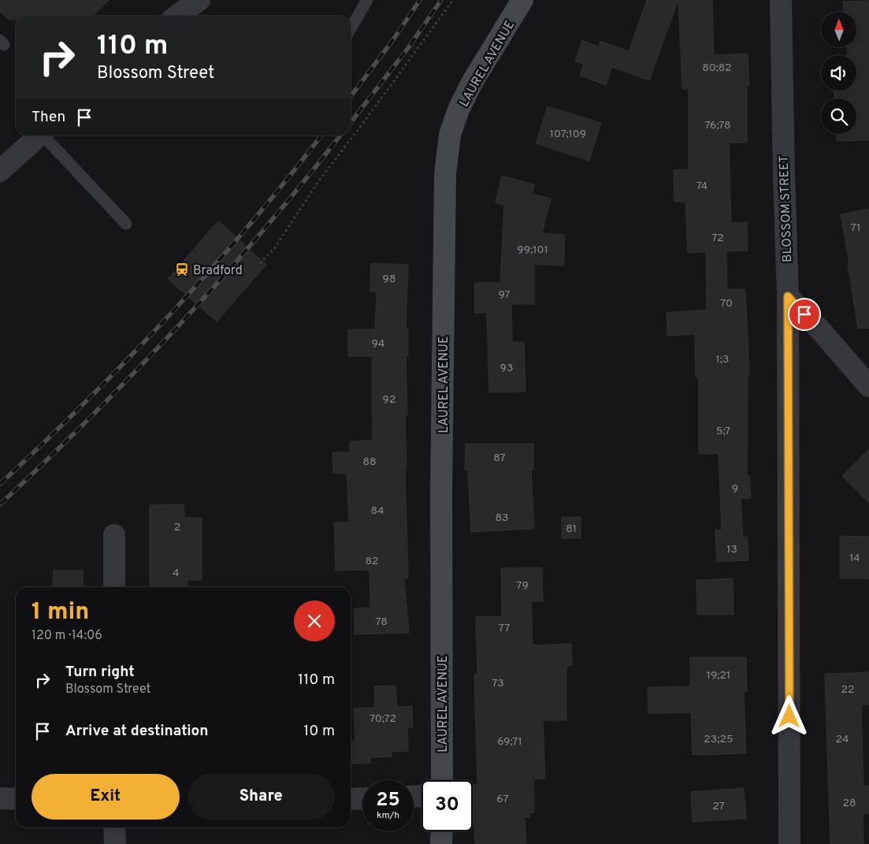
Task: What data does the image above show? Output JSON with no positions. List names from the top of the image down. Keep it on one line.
{"streets":{"main road":["LAUREL AVENUE"],"street":["BLOSSOM STREET"]},"places":{"station":["Bradford"]},"house_numbers":["80;82","76;78","107;109","74","71","72","99;101","98","97","70","94","1;3","93","92","5;7","87","88","9","84","83","2","81","13","14","82","4","79","78","77","19;21","73","22","70;72","23;25","24","69;71","67","28","27"],"north":"top","page":{"turn":["110 m","Blossom Street"],"then":"Then","heading":["1 min","120 m · 14:06"],"list":[{"name":"Turn right","note":"Blossom Street","value":"110 m"},{"name":"Arrive at destination","value":"10 m"}],"buttons":["Exit","Share"],"speed":"25 km/h","limit":"30"}}
